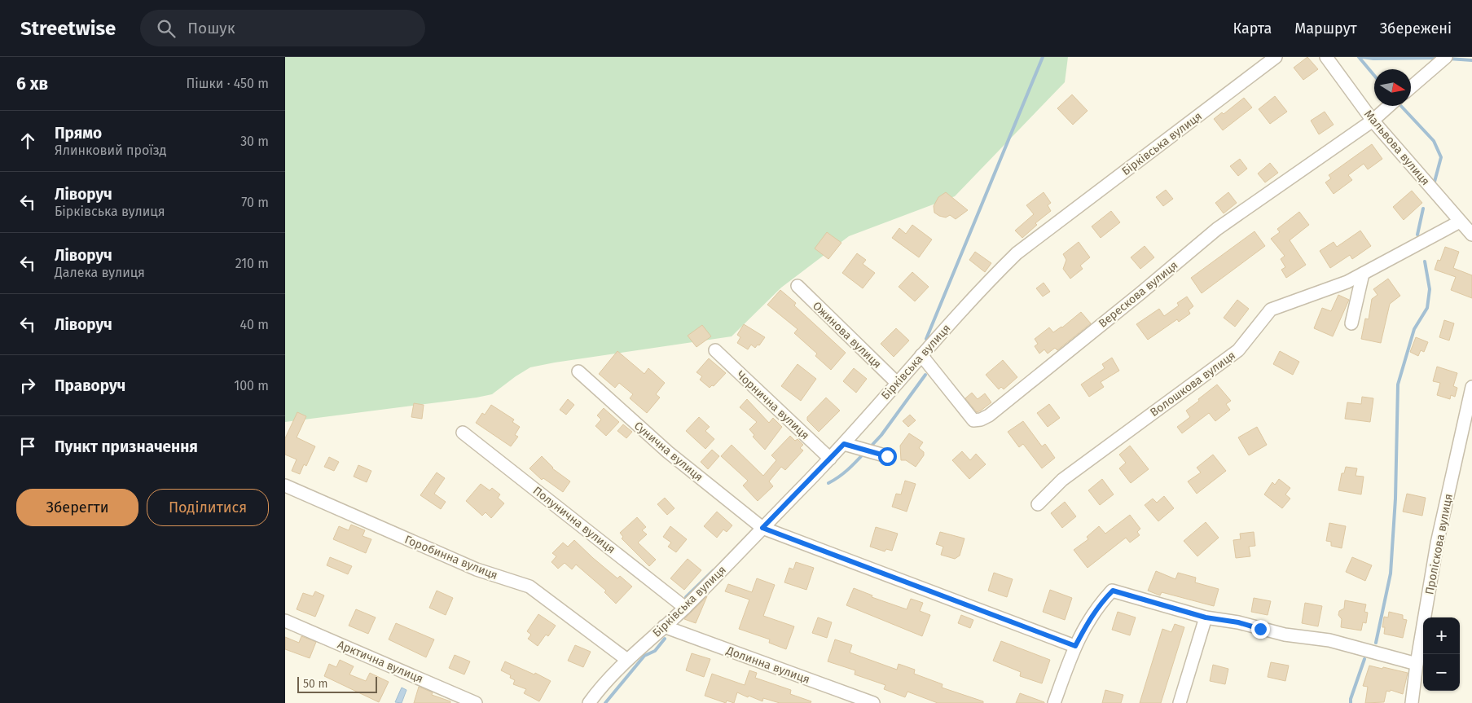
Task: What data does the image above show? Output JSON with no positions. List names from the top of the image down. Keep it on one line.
{"streets":{"street":["Бірківська вулиця","Мальвова вулиця","Верескова вулиця","Ожинова вулиця","Волошкова вулиця","Чорнична вулиця","Сунична вулиця","Полунична вулиця","Проліскова вулиця","Горобинна вулиця","Арктична вулиця","Долинна вулиця"]},"crossings":[["Бірківська вулиця","Верескова вулиця"],["Бірківська вулиця","Ожинова вулиця"],["Бірківська вулиця","Чорнична вулиця"],["Бірківська вулиця","Сунична вулиця"],["Бірківська вулиця","Полунична вулиця"],["Бірківська вулиця","Горобинна вулиця"],["Бірківська вулиця","Долинна вулиця"],["Мальвова вулиця","Верескова вулиця"],["Мальвова вулиця","Волошкова вулиця"]],"scale_bar":"50 m","north":"right","page":{"header":"Streetwise","search":"Пошук","nav":["Карта","Маршрут","Збережені"],"heading":["6 хв","Пішки · 450 m"],"list":[["Прямо","Ялинковий проїзд","30 m"],["Ліворуч","Бірківська вулиця","70 m"],["Ліворуч","Далека вулиця","210 m"],["Ліворуч","40 m"],["Праворуч","100 m"],"Пункт призначення"],"buttons":["Зберегти","Поділитися"],"map_buttons":["+","−"],"scale":"50 m"}}
